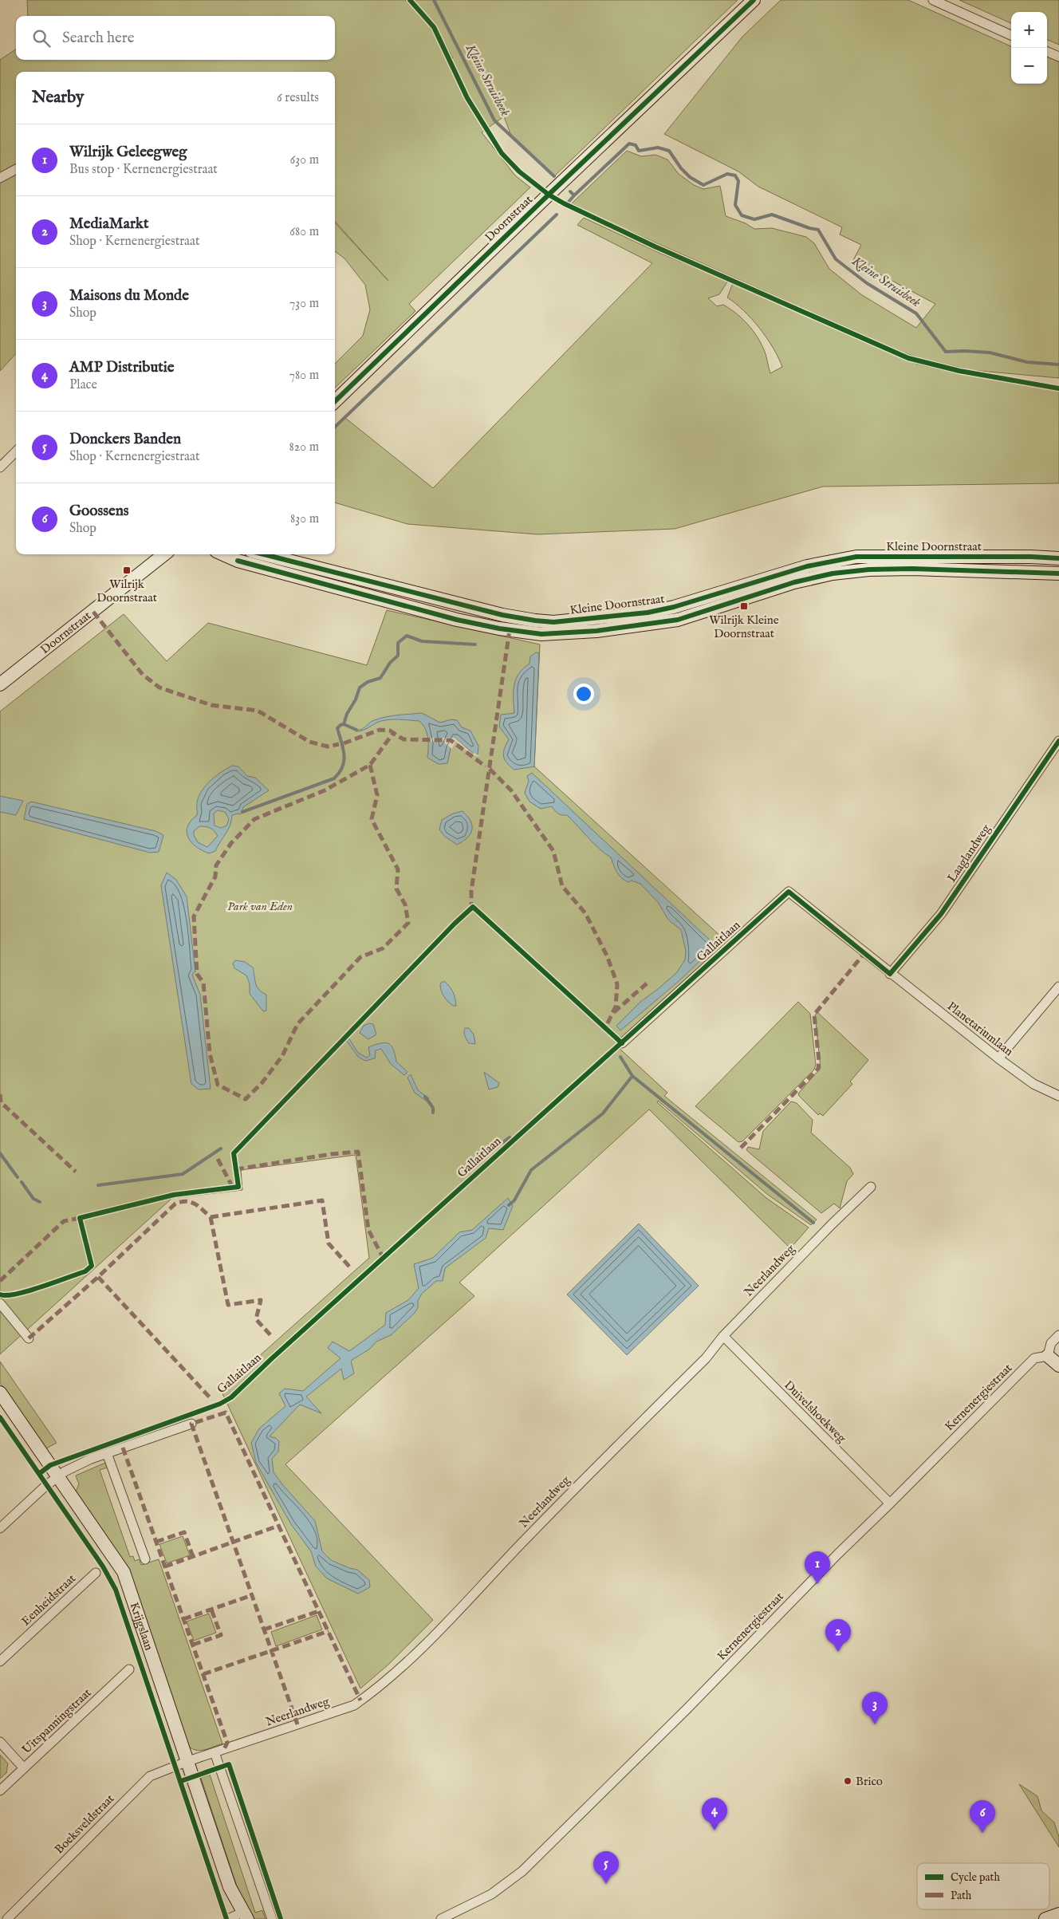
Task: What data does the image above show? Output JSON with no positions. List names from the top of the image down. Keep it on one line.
{"streets":{"street":["Doornstraat","Kleine Doornstraat","Laaglandweg","Gallaitlaan","Planetariumlaan","Neerlandweg","Kernenergiestraat","Duivelshoekweg","Eenheidstraat","Krijgslaan","Uitspanningstraat","Boeksveldstraat"]},"crossings":[["Laaglandweg","Gallaitlaan"],["Laaglandweg","Planetariumlaan"],["Gallaitlaan","Planetariumlaan"],["Neerlandweg","Duivelshoekweg"],["Neerlandweg","Krijgslaan"],["Neerlandweg","Boeksveldstraat"],["Kernenergiestraat","Duivelshoekweg"],["Krijgslaan","Boeksveldstraat"]],"water":["Kleine Struisbeek"],"parks":["Park van Eden"],"places":{"transit":["Wilrijk Doornstraat","Wilrijk Kleine Doornstraat"],"other":["Brico"]},"legend":["Cycle path","Path"],"page":{"map_buttons":["+","−"],"search":"Search here","heading":["Nearby","6 results"],"list":[{"mark":"1","name":"Wilrijk Geleegweg","note":"Bus stop · Kernenergiestraat","value":"630 m"},{"mark":"2","name":"MediaMarkt","note":"Shop · Kernenergiestraat","value":"680 m"},{"mark":"3","name":"Maisons du Monde","note":"Shop","value":"730 m"},{"mark":"4","name":"AMP Distributie","note":"Place","value":"780 m"},{"mark":"5","name":"Donckers Banden","note":"Shop · Kernenergiestraat","value":"820 m"},{"mark":"6","name":"Goossens","note":"Shop","value":"830 m"}],"pins":["1","2","3","4","6","5"]}}
